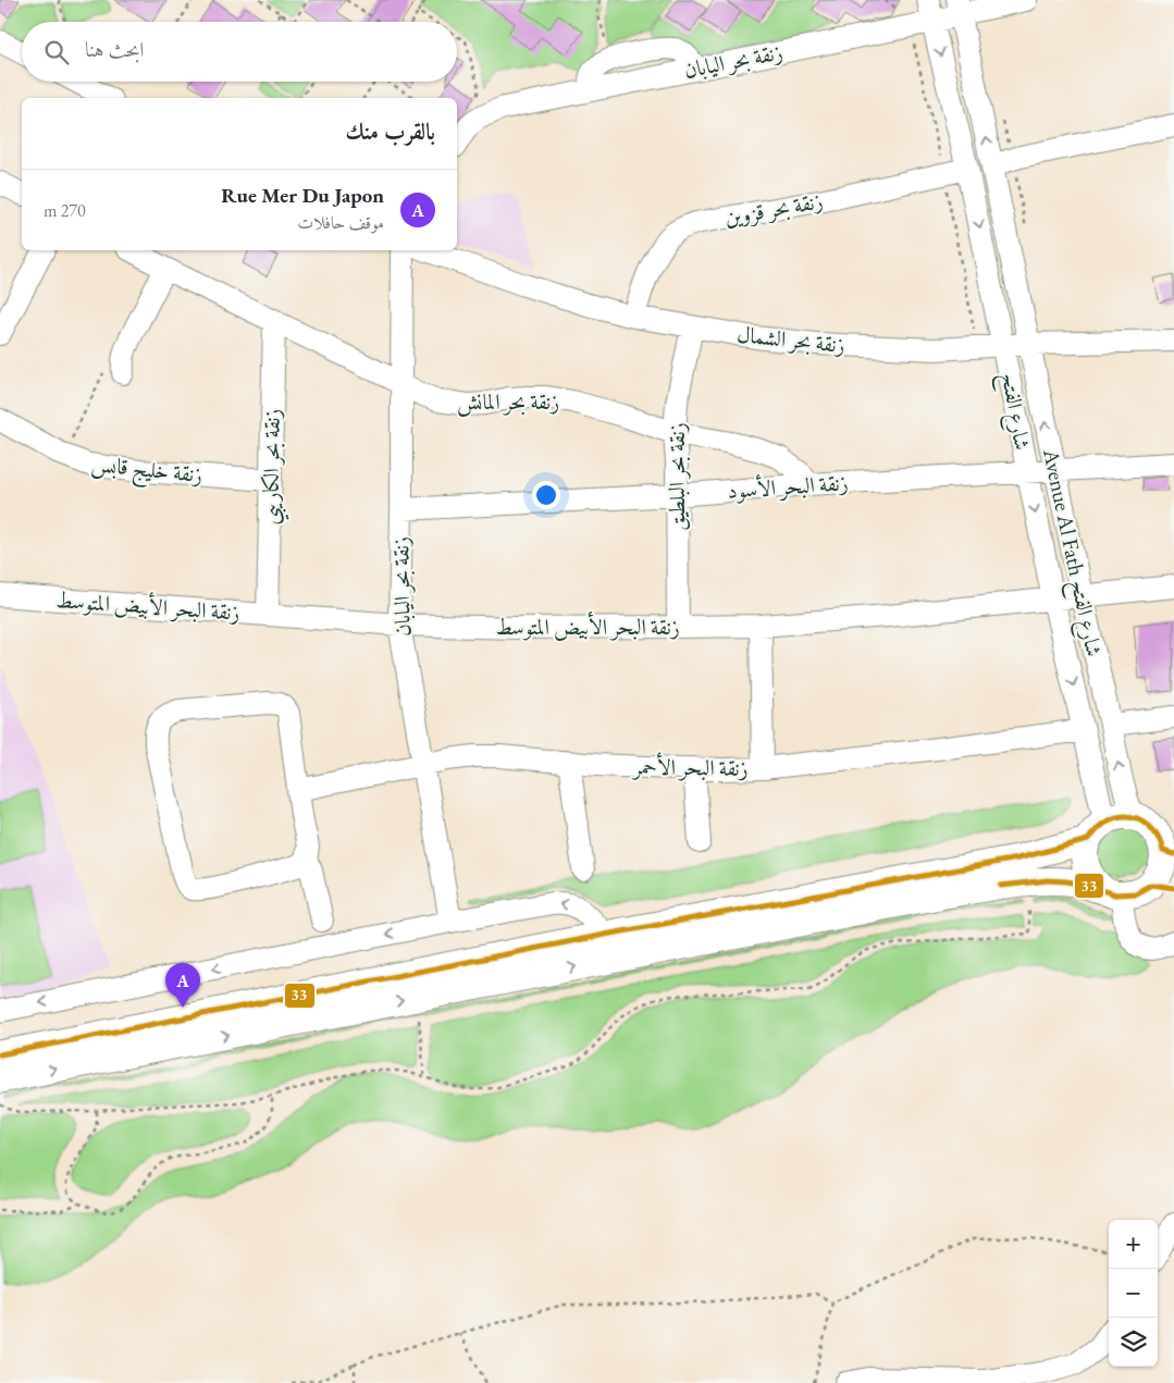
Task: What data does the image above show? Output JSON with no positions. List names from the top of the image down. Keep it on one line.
{"streets":{"street":["زنقة بحر اليابان","زنقة بحر قزوين","زنقة بحر الشمال","زنقة بحر المانش","شارع الفتح","زنقة بحر الكاريبي","زنقة خليج قابس","زنقة بحر البلطيق","زنقة البحر الأسود","Avenue Al Fath شارع الفتح","زنقة البحر الأبيض المتوسط","زنقة البحر الأحمر"]},"crossings":[["زنقة بحر اليابان","زنقة بحر المانش"],["زنقة بحر اليابان","شارع الفتح"],["زنقة بحر اليابان","زنقة البحر الأسود"],["زنقة بحر اليابان","Avenue Al Fath شارع الفتح"],["زنقة بحر اليابان","زنقة البحر الأبيض المتوسط"],["زنقة بحر اليابان","زنقة البحر الأحمر"],["زنقة بحر قزوين","زنقة بحر الشمال"],["زنقة بحر قزوين","شارع الفتح"],["زنقة بحر الشمال","شارع الفتح"],["زنقة بحر الشمال","زنقة بحر البلطيق"],["زنقة بحر الشمال","Avenue Al Fath شارع الفتح"],["زنقة بحر المانش","زنقة بحر الكاريبي"],["زنقة بحر المانش","زنقة بحر البلطيق"],["زنقة بحر المانش","زنقة البحر الأسود"],["شارع الفتح","زنقة البحر الأسود"],["شارع الفتح","Avenue Al Fath شارع الفتح"],["شارع الفتح","زنقة البحر الأبيض المتوسط"],["شارع الفتح","زنقة البحر الأحمر"],["زنقة بحر الكاريبي","زنقة خليج قابس"],["زنقة بحر الكاريبي","زنقة البحر الأبيض المتوسط"],["زنقة بحر البلطيق","زنقة البحر الأسود"],["زنقة بحر البلطيق","زنقة البحر الأبيض المتوسط"],["زنقة البحر الأسود","Avenue Al Fath شارع الفتح"],["Avenue Al Fath شارع الفتح","زنقة البحر الأبيض المتوسط"]],"one_way":["شارع الفتح","Avenue Al Fath شارع الفتح"],"lines":["transit line 33"],"page":{"search":"ابحث هنا","heading":"بالقرب منك","list":[{"mark":"A","name":"Rue Mer Du Japon","note":"موقف حافلات","value":"270 m"}],"pins":"A","map_buttons":["+","−"]}}
